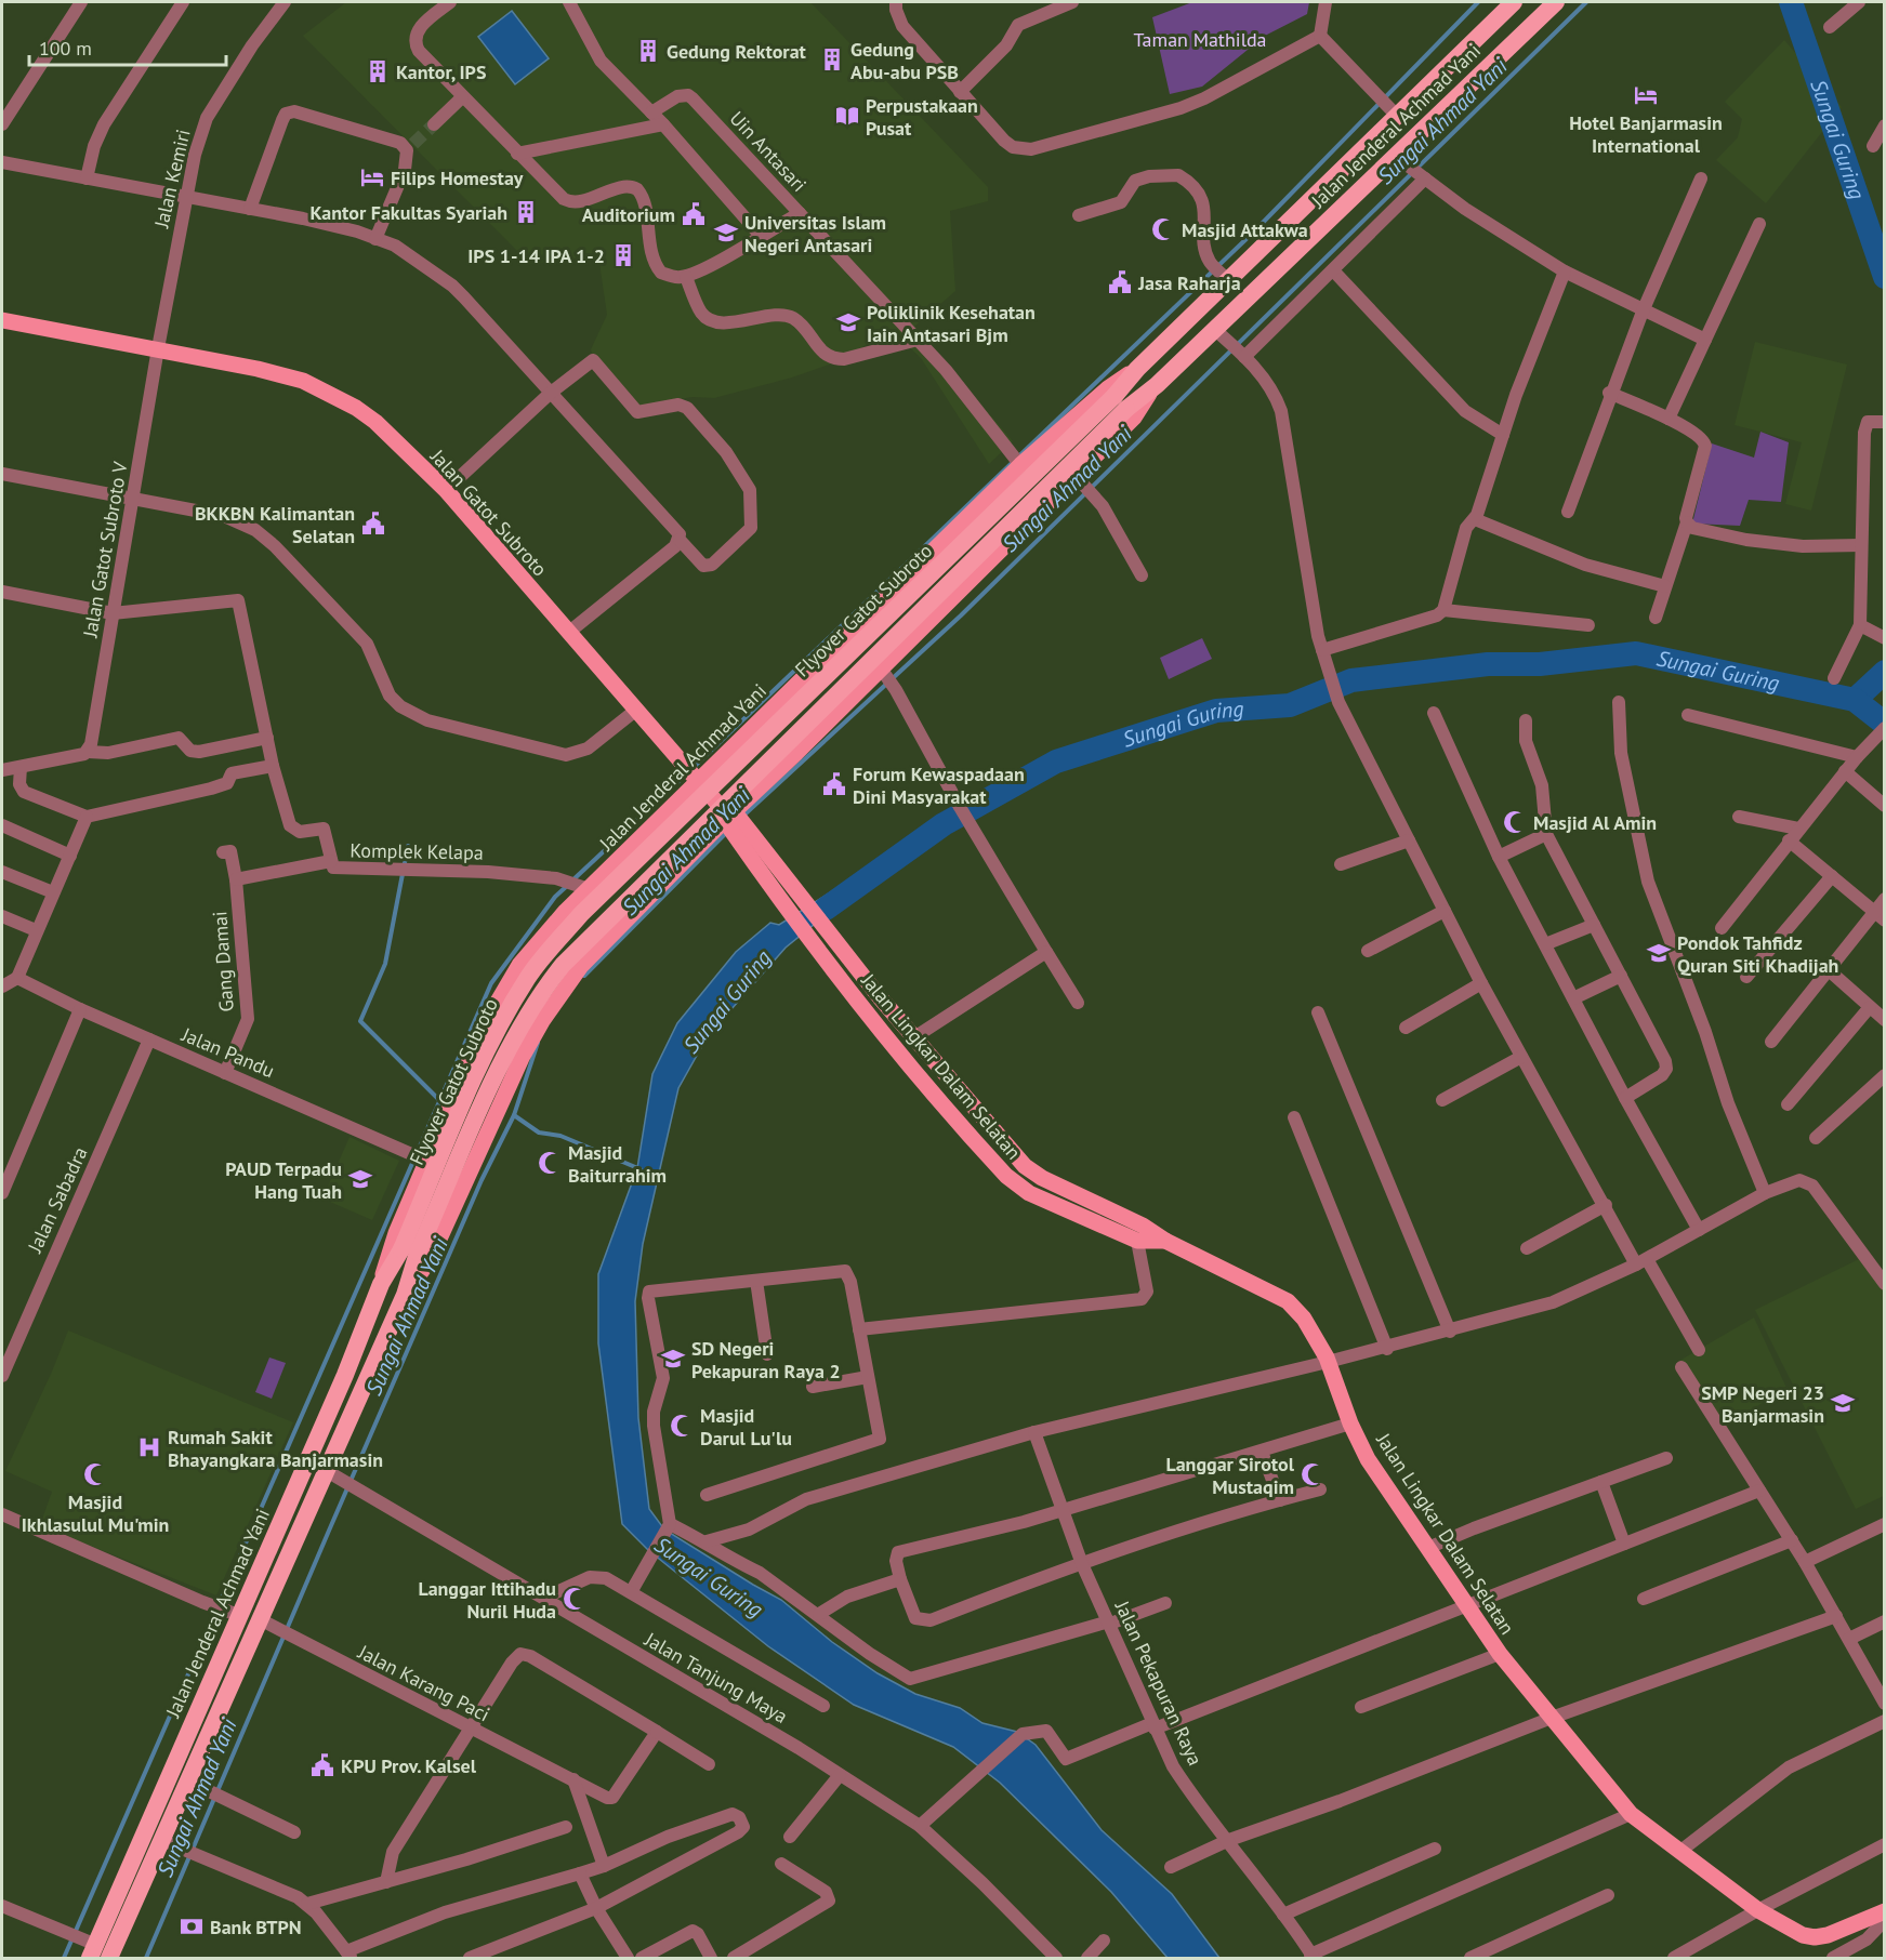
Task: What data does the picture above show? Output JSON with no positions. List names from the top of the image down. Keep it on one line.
{"streets":{"highway":["Jalan Jenderal Achmad Yani","Flyover Gatot Subroto"],"main road":["Jalan Gatot Subroto","Jalan Lingkar Dalam Selatan"],"street":["Uin Antasari","Jalan Kemiri","Jalan Gatot Subroto V","Komplek Kelapa","Gang Damai","Jalan Pandu","Jalan Sabadra","Jalan Tanjung Maya","Jalan Karang Paci","Jalan Pekapuran Raya"]},"crossings":[["Jalan Jenderal Achmad Yani","Uin Antasari"],["Jalan Jenderal Achmad Yani","Jalan Gatot Subroto"],["Jalan Jenderal Achmad Yani","Flyover Gatot Subroto"],["Jalan Jenderal Achmad Yani","Komplek Kelapa"],["Jalan Jenderal Achmad Yani","Jalan Pandu"],["Jalan Jenderal Achmad Yani","Jalan Lingkar Dalam Selatan"],["Jalan Jenderal Achmad Yani","Jalan Tanjung Maya"],["Jalan Jenderal Achmad Yani","Jalan Karang Paci"],["Jalan Kemiri","Jalan Gatot Subroto"],["Jalan Kemiri","Jalan Gatot Subroto V"],["Jalan Gatot Subroto","Jalan Gatot Subroto V"],["Jalan Gatot Subroto","Jalan Lingkar Dalam Selatan"],["Gang Damai","Jalan Pandu"],["Jalan Pandu","Jalan Sabadra"]],"water":["Sungai Ahmad Yani","Sungai Guring"],"parks":["Taman Mathilda"],"places":{"building":["Gedung Rektorat","Gedung Abu-abu PSB","Kantor, IPS","Kantor Fakultas Syariah","IPS 1-14 IPA 1-2"],"hotel":["Hotel Banjarmasin International","Filips Homestay"],"library":["Perpustakaan Pusat"],"public building":["Auditorium","Jasa Raharja","BKKBN Kalimantan Selatan","Forum Kewaspadaan Dini Masyarakat","KPU Prov. Kalsel"],"mosque":["Masjid Attakwa","Masjid Al Amin","Masjid Baiturrahim","Masjid Darul Lu'lu","Masjid Ikhlasulul Mu'min","Langgar Sirotol Mustaqim","Langgar Ittihadu Nuril Huda"],"school or university":["Universitas Islam Negeri Antasari","Poliklinik Kesehatan Iain Antasari Bjm","Pondok Tahfidz Quran Siti Khadijah","PAUD Terpadu Hang Tuah","SD Negeri Pekapuran Raya 2","SMP Negeri 23 Banjarmasin"],"hospital":["Rumah Sakit Bhayangkara Banjarmasin"],"bank":["Bank BTPN"]},"scale_bar":"100 m"}
